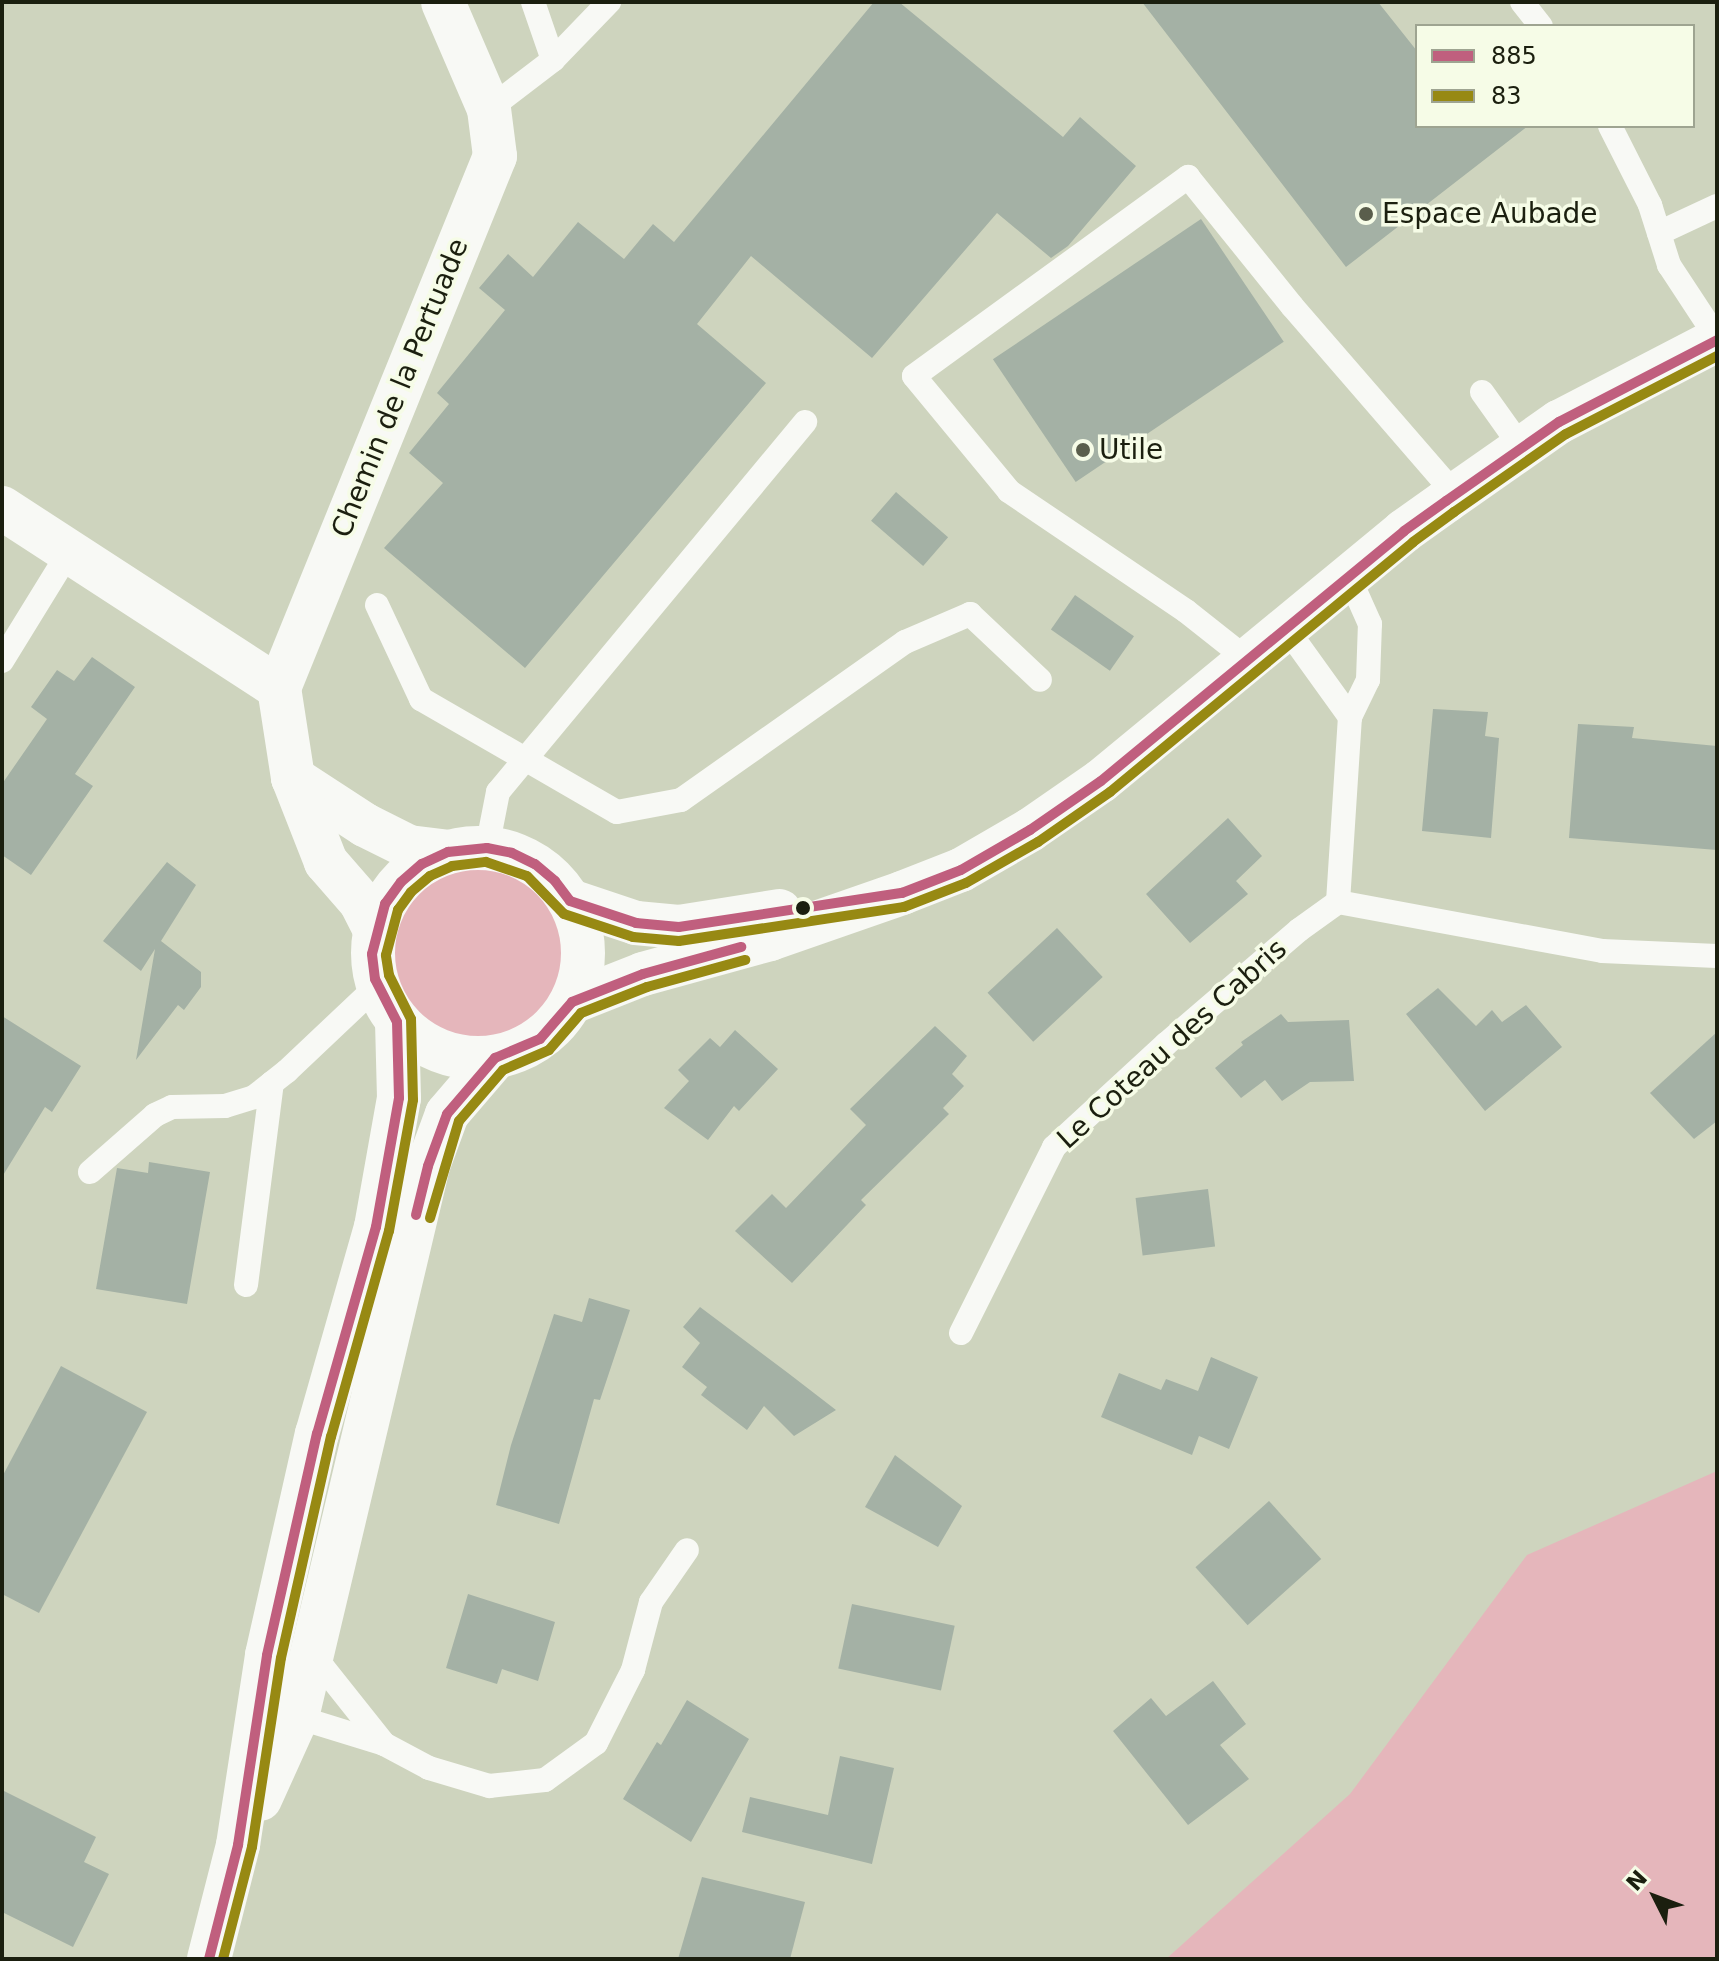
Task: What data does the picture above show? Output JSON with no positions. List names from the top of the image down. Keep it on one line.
{"streets":{"main road":["Chemin de la Pertuade"],"lane":["Le Coteau des Cabris"]},"places":["Espace Aubade","Utile"],"lines":["transit line 885","transit line 83"],"legend":["885","83"],"north":"top left"}
